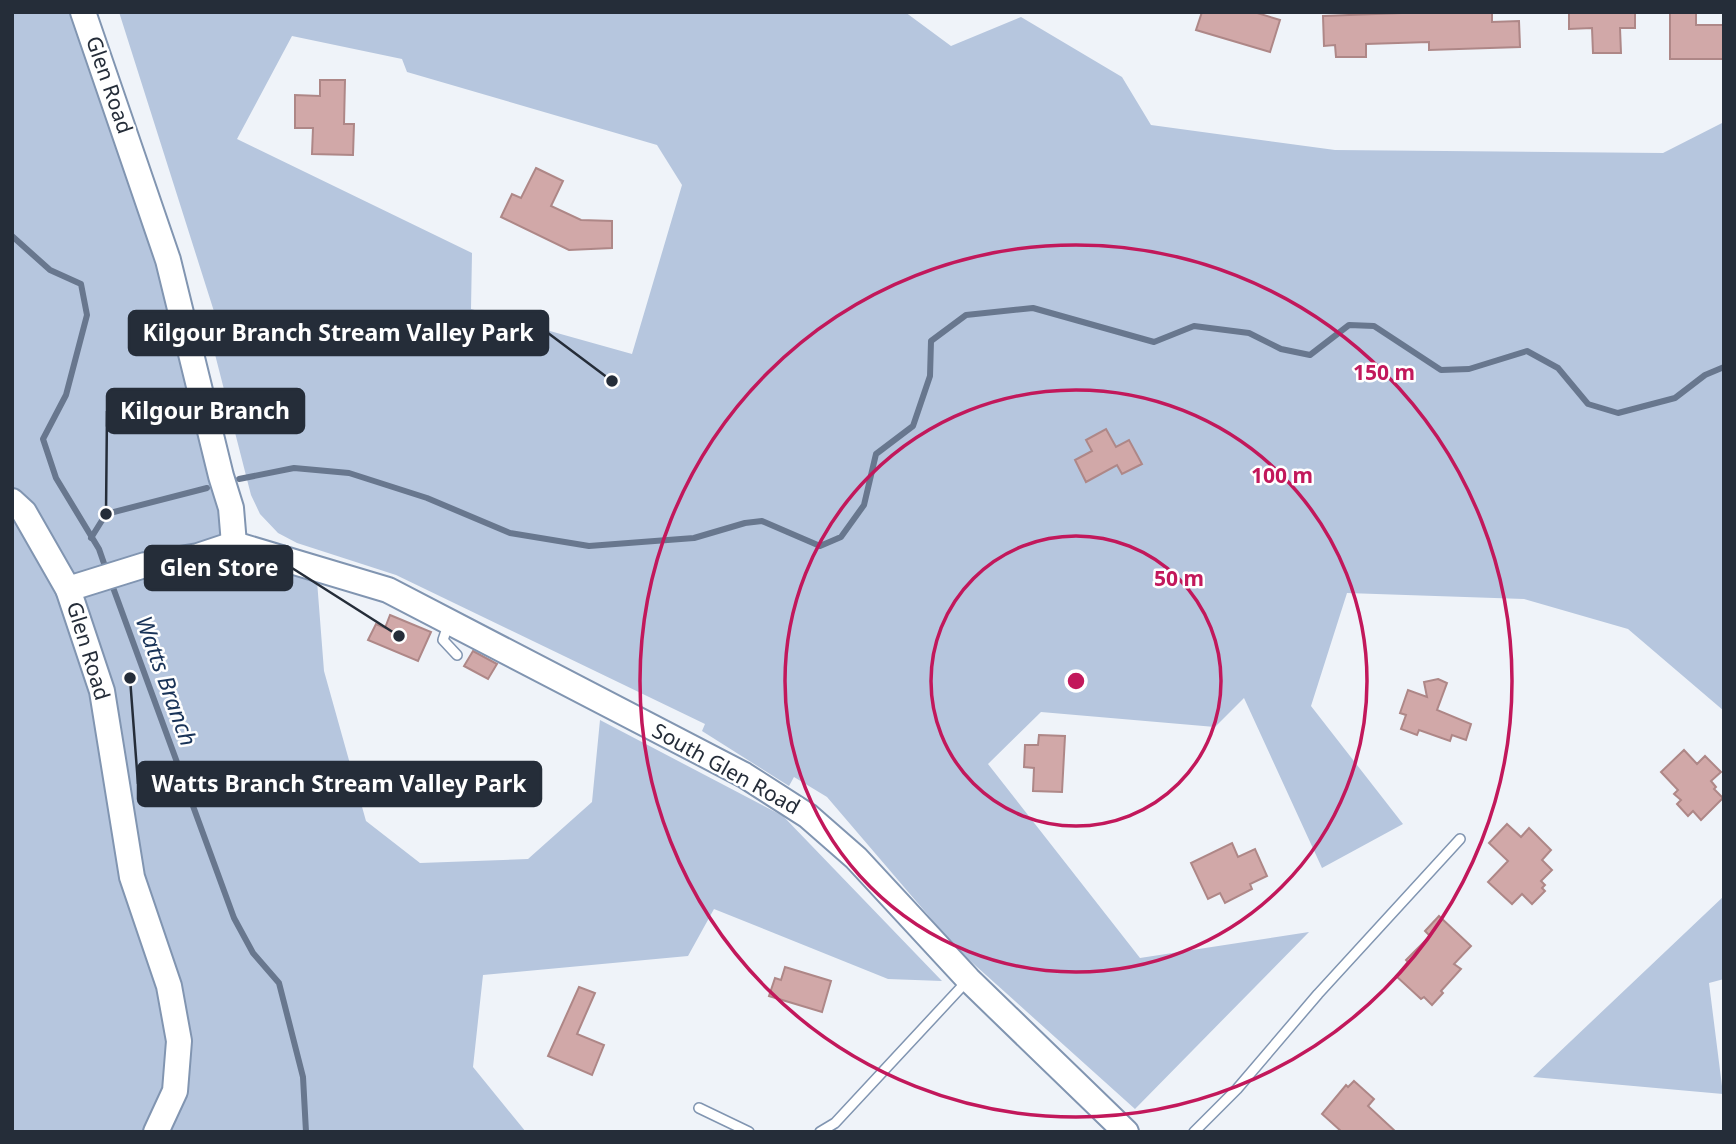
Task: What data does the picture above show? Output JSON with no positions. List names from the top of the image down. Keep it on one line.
{"streets":{"main road":["Glen Road","South Glen Road"]},"crossings":[["Glen Road","South Glen Road"]],"water":["Watts Branch"],"places":["Kilgour Branch Stream Valley Park","Kilgour Branch","Glen Store","Watts Branch Stream Valley Park"],"rings":["150 m","100 m","50 m"]}
